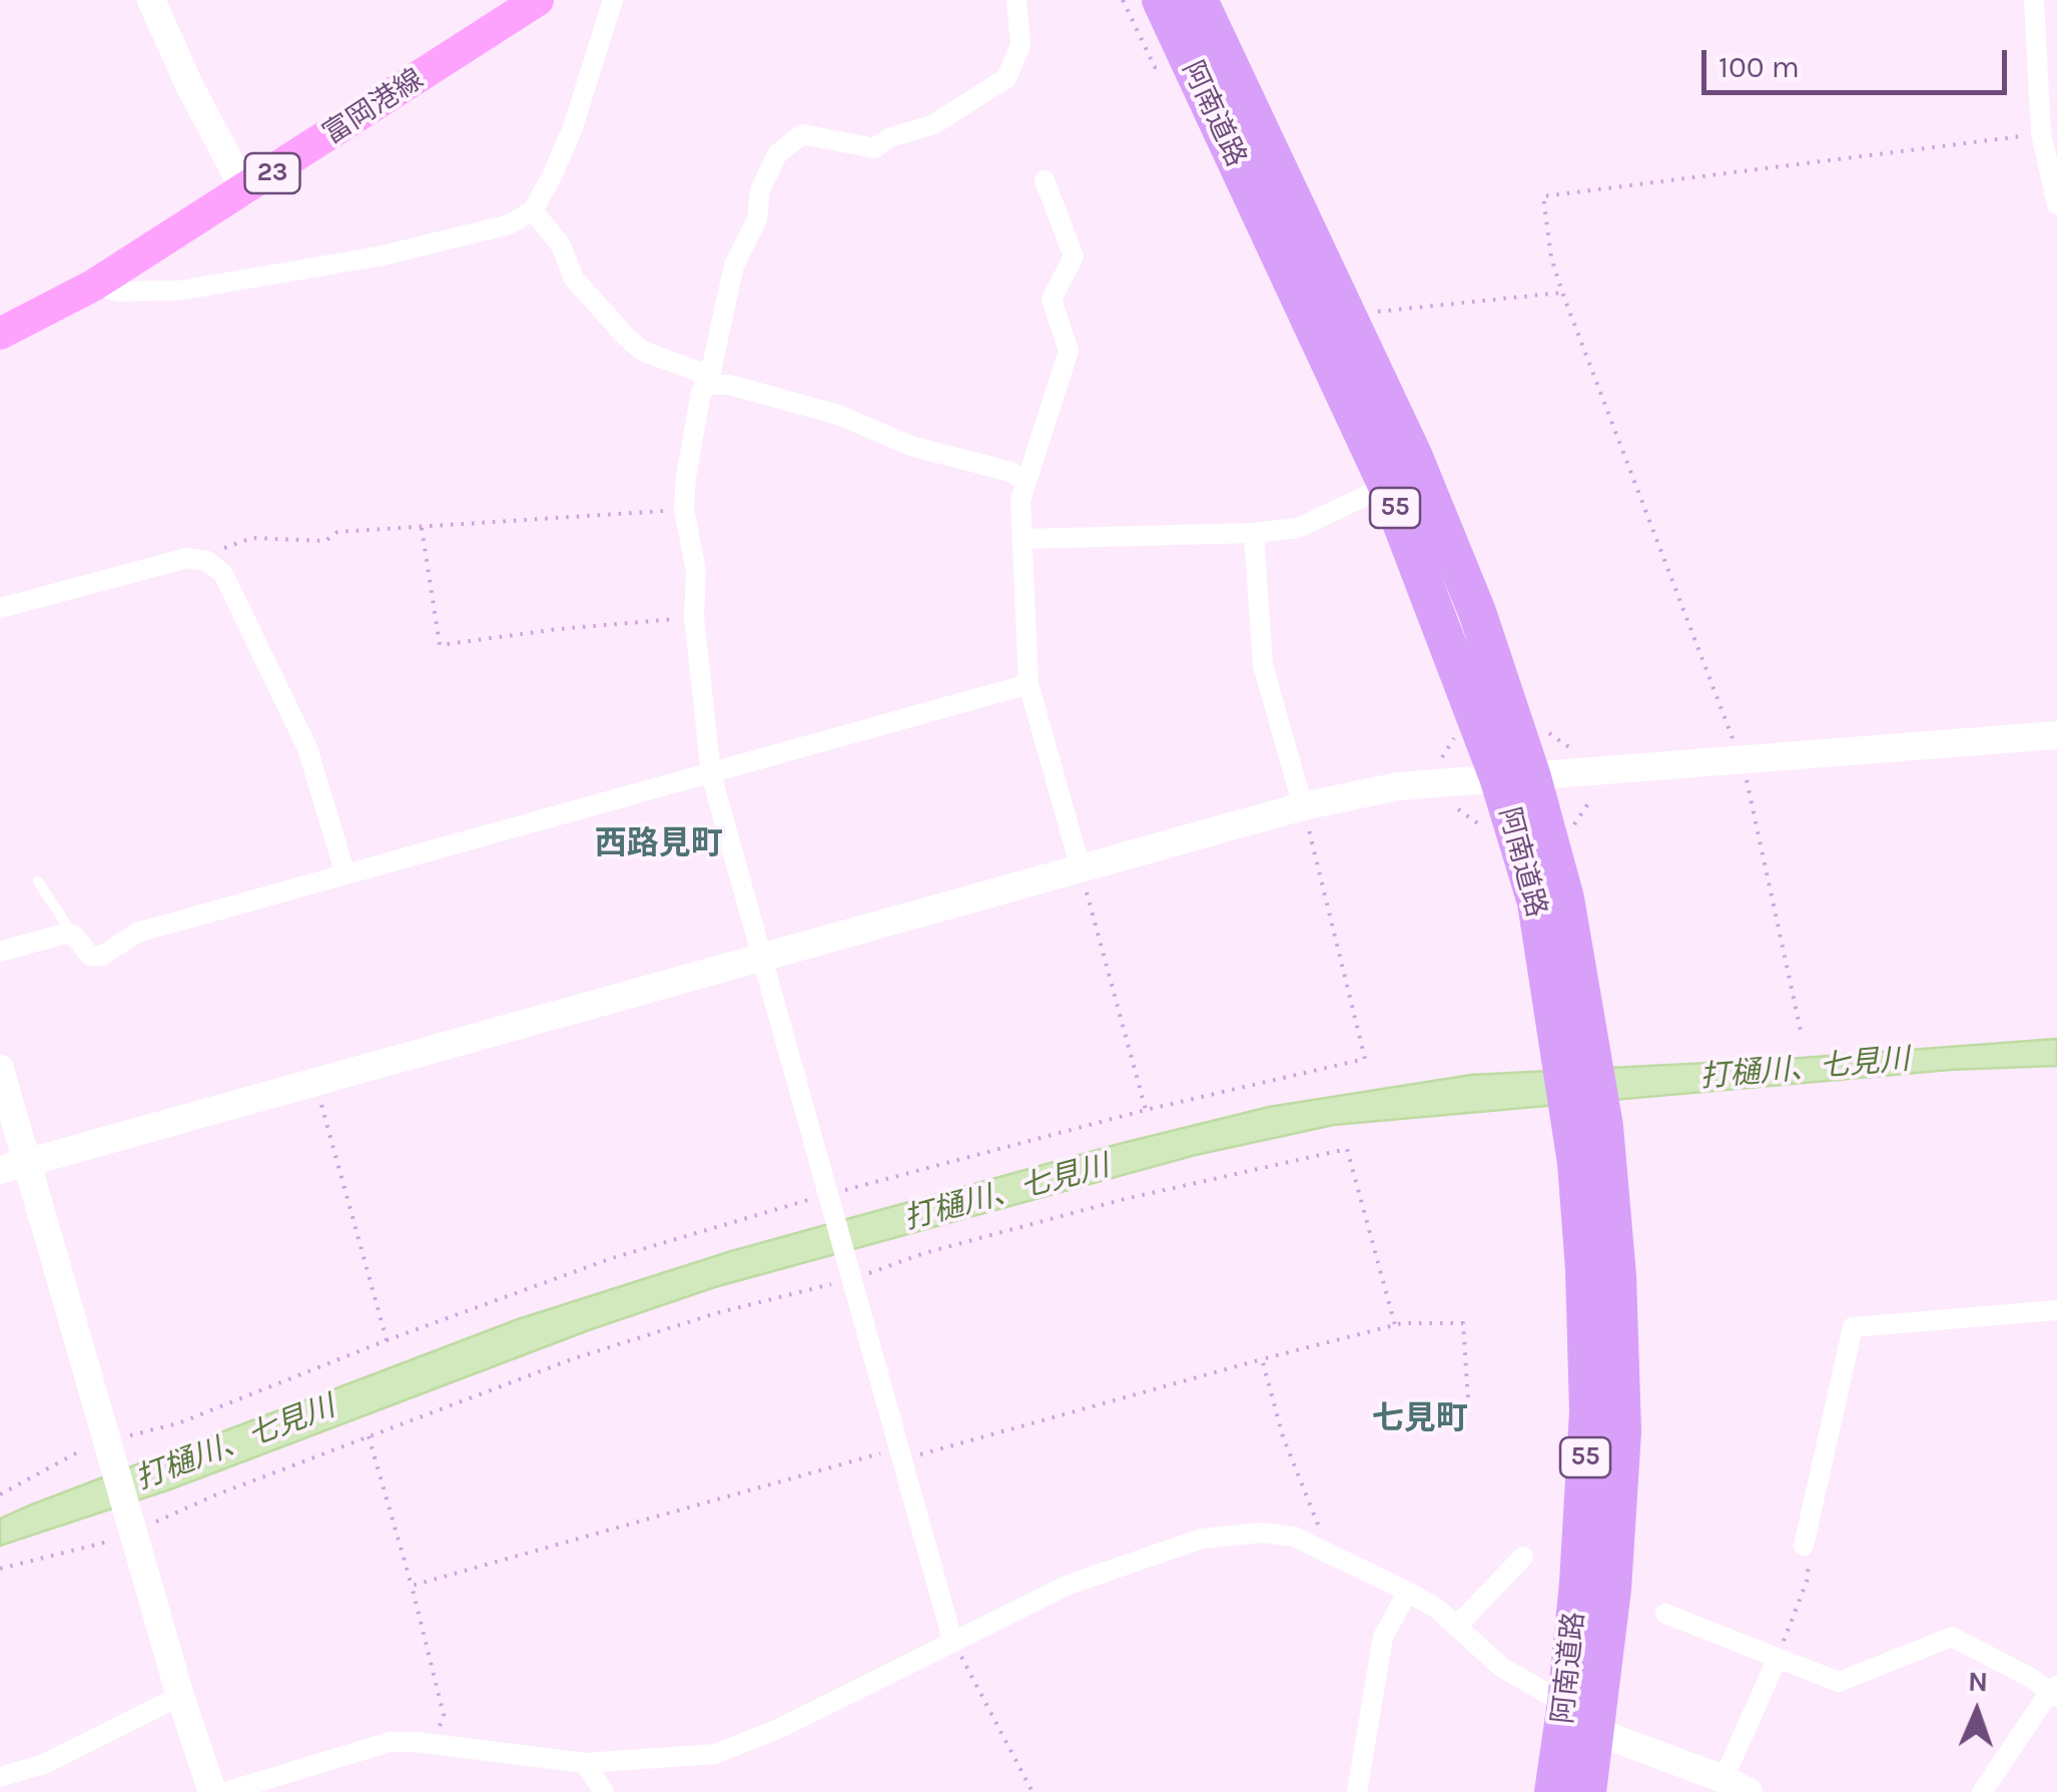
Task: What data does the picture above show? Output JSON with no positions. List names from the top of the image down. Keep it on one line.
{"streets":{"highway":["阿南道路","55"],"main road":["富岡港線","23"]},"districts":["西路見町","七見町"],"water":["打樋川、七見川"],"scale_bar":"100 m","north":"top"}
